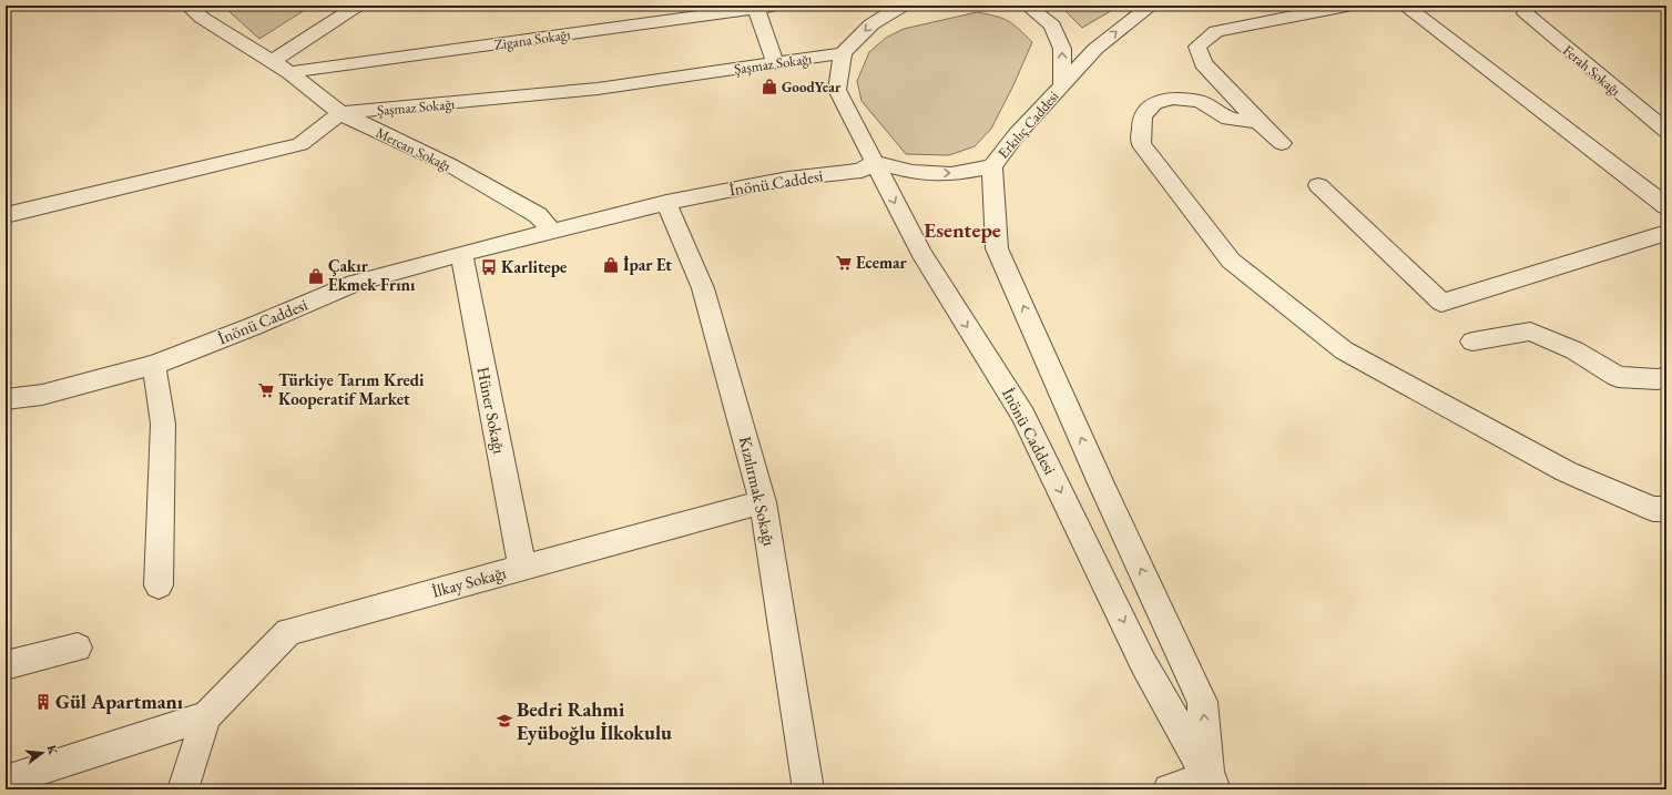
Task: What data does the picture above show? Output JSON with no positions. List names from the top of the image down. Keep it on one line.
{"streets":{"street":["Zigana Sokağı","Şaşmaz Sokağı","Ferah Sokağı","Erkılıç Caddesi","Mercan Sokağı","İnönü Caddesi","Hüner Sokağı","Kızılırmak Sokağı","İlkay Sokağı"]},"crossings":[["Zigana Sokağı","Mercan Sokağı"],["Şaşmaz Sokağı","Mercan Sokağı"],["Erkılıç Caddesi","İnönü Caddesi"],["Mercan Sokağı","İnönü Caddesi"],["İnönü Caddesi","Hüner Sokağı"],["İnönü Caddesi","Kızılırmak Sokağı"],["Hüner Sokağı","İlkay Sokağı"],["Kızılırmak Sokağı","İlkay Sokağı"]],"districts":["Esentepe"],"places":{"shop":["GoodYear","İpar Et","Çakır Ekmek Frını"],"supermarket":["Ecemar","Türkiye Tarım Kredi Kooperatif Market"],"bus stop":["Karlitepe"],"building":["Gül Apartmanı"],"school or university":["Bedri Rahmi Eyüboğlu İlkokulu"]},"north":"right"}
